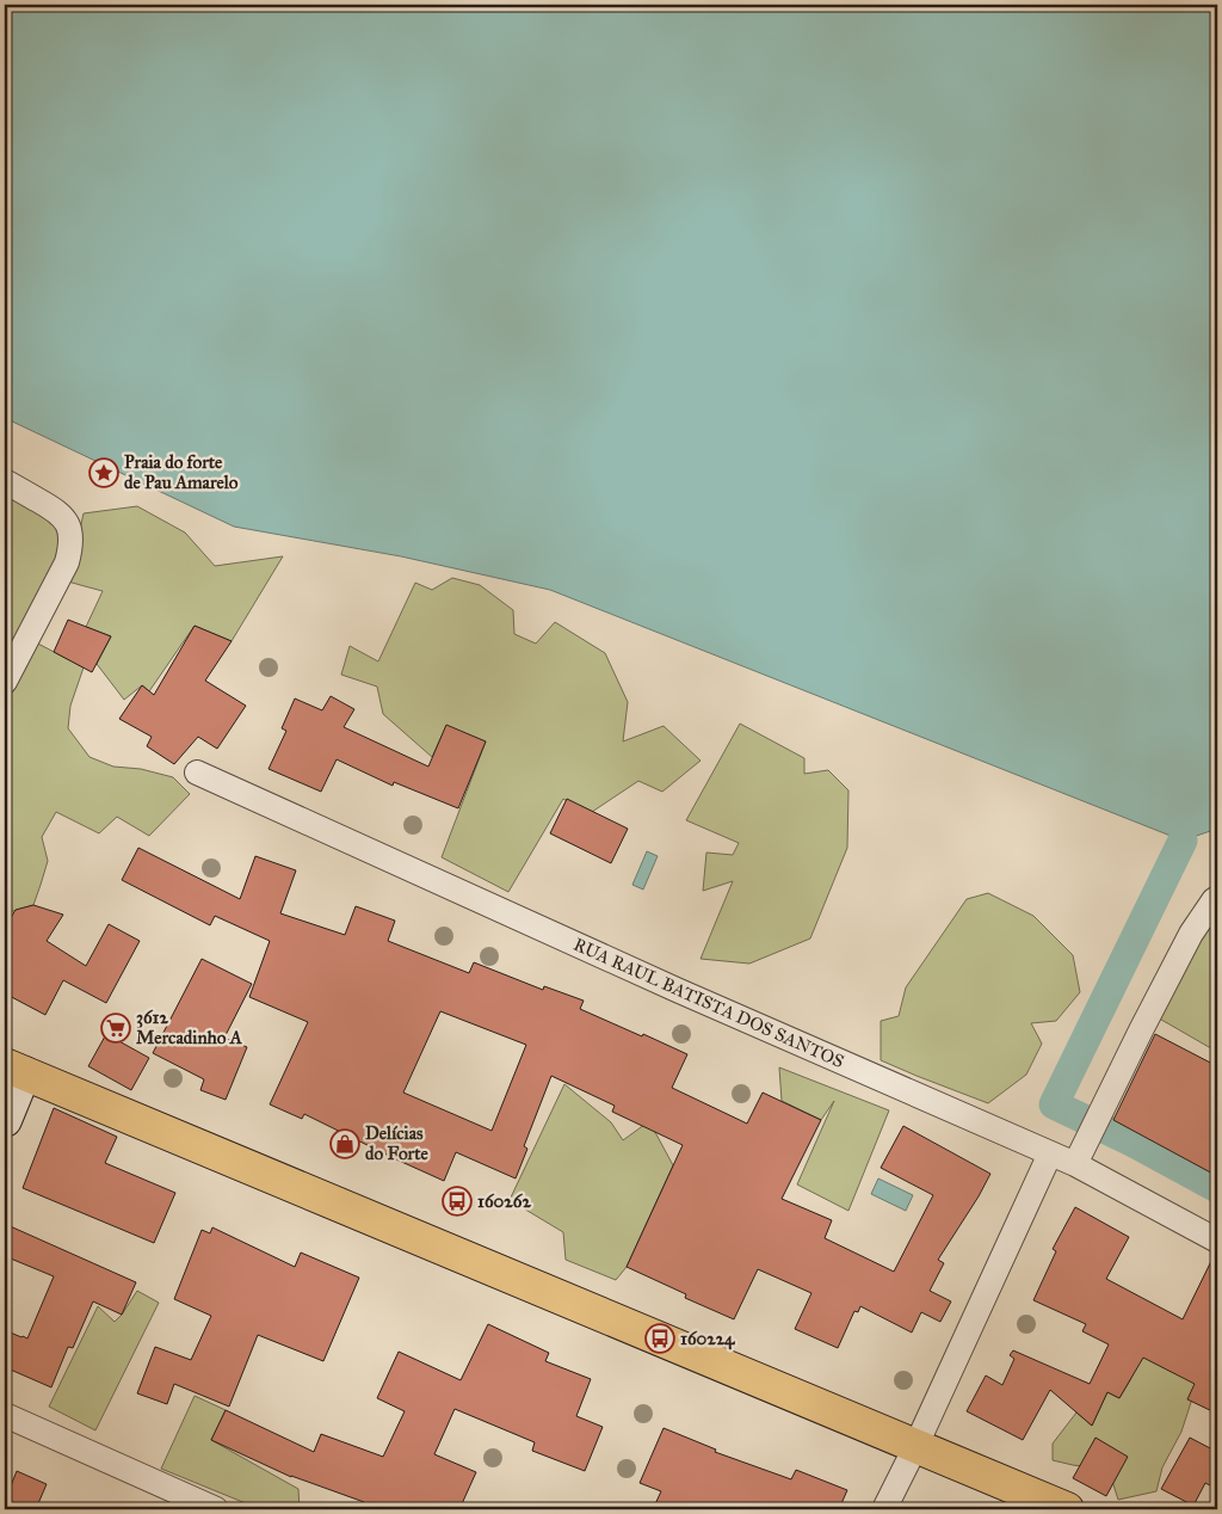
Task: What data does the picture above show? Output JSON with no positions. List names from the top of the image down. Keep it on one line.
{"streets":{"street":["RUA RAUL BATISTA DOS SANTOS"]},"places":{"place":["Praia do forte de Pau Amarelo"],"supermarket":["3612 Mercadinho A"],"shop":["Delícias do Forte"],"bus stop":["160262","160224"]}}
